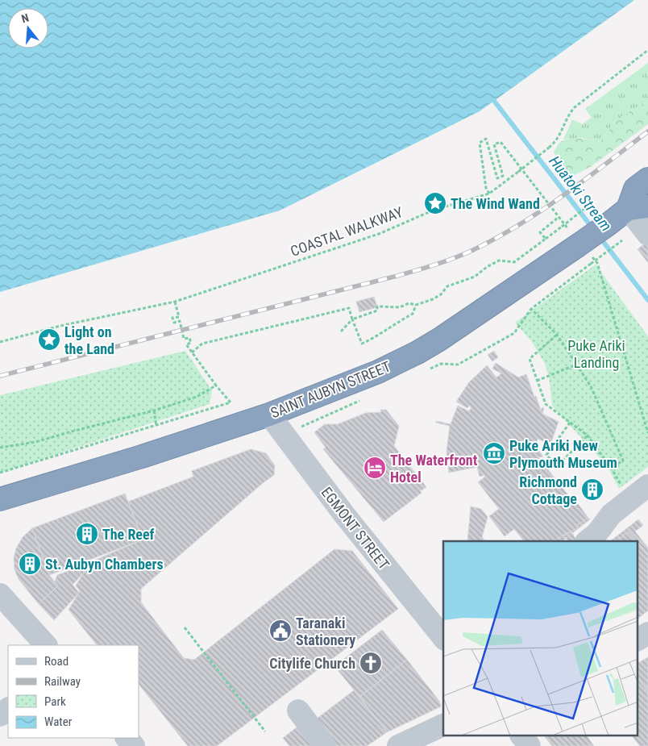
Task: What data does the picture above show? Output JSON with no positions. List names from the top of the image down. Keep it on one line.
{"streets":{"highway":["SAINT AUBYN STREET"],"street":["EGMONT STREET"],"path":["COASTAL WALKWAY"]},"crossings":[["SAINT AUBYN STREET","EGMONT STREET"]],"water":["Huatoki Stream"],"parks":["Puke Ariki Landing"],"places":{"place":["The Wind Wand","Light on the Land"],"museum":["Puke Ariki New Plymouth Museum"],"hotel":["The Waterfront Hotel"],"building":["Richmond Cottage","The Reef","St. Aubyn Chambers"],"public building":["Taranaki Stationery"],"church":["Citylife Church"]},"legend":["Road","Railway","Park","Water"],"north":"top"}
